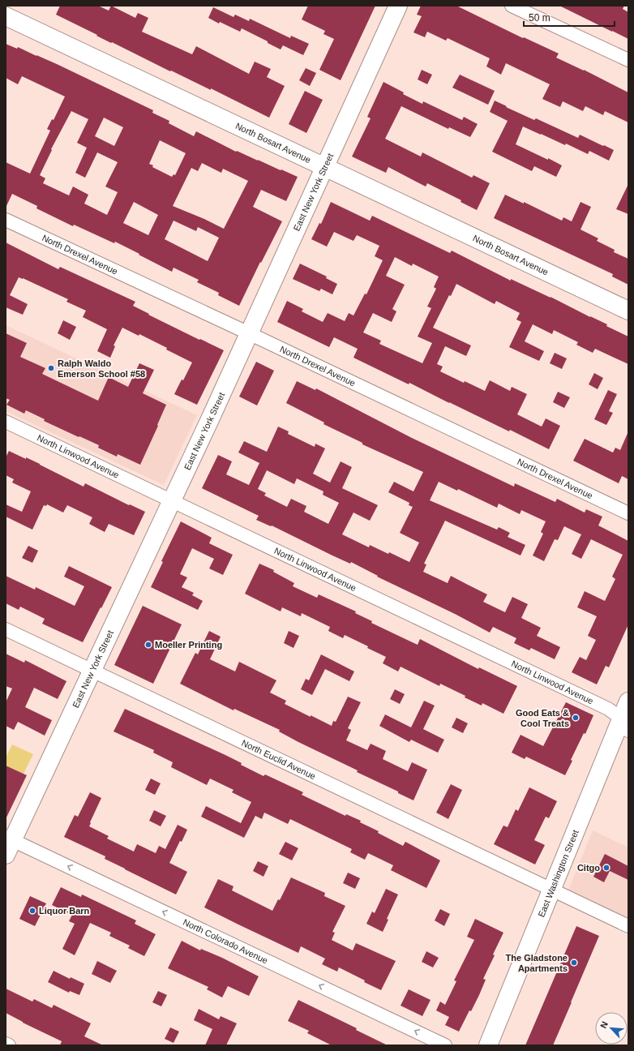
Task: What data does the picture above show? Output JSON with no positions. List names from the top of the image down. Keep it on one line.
{"streets":{"main road":["North Bosart Avenue","East New York Street","East Washington Street"],"street":["North Drexel Avenue","North Linwood Avenue","North Euclid Avenue","North Colorado Avenue"]},"crossings":[["North Bosart Avenue","East New York Street"],["East New York Street","North Drexel Avenue"],["East New York Street","North Linwood Avenue"],["East New York Street","North Euclid Avenue"],["East New York Street","North Colorado Avenue"],["North Linwood Avenue","East Washington Street"],["North Euclid Avenue","East Washington Street"]],"one_way":["North Colorado Avenue"],"places":["Ralph Waldo Emerson School #58","Moeller Printing","Good Eats & Cool Treats","Citgo","Liquor Barn","The Gladstone Apartments"],"scale_bar":"50 m","north":"top left"}
